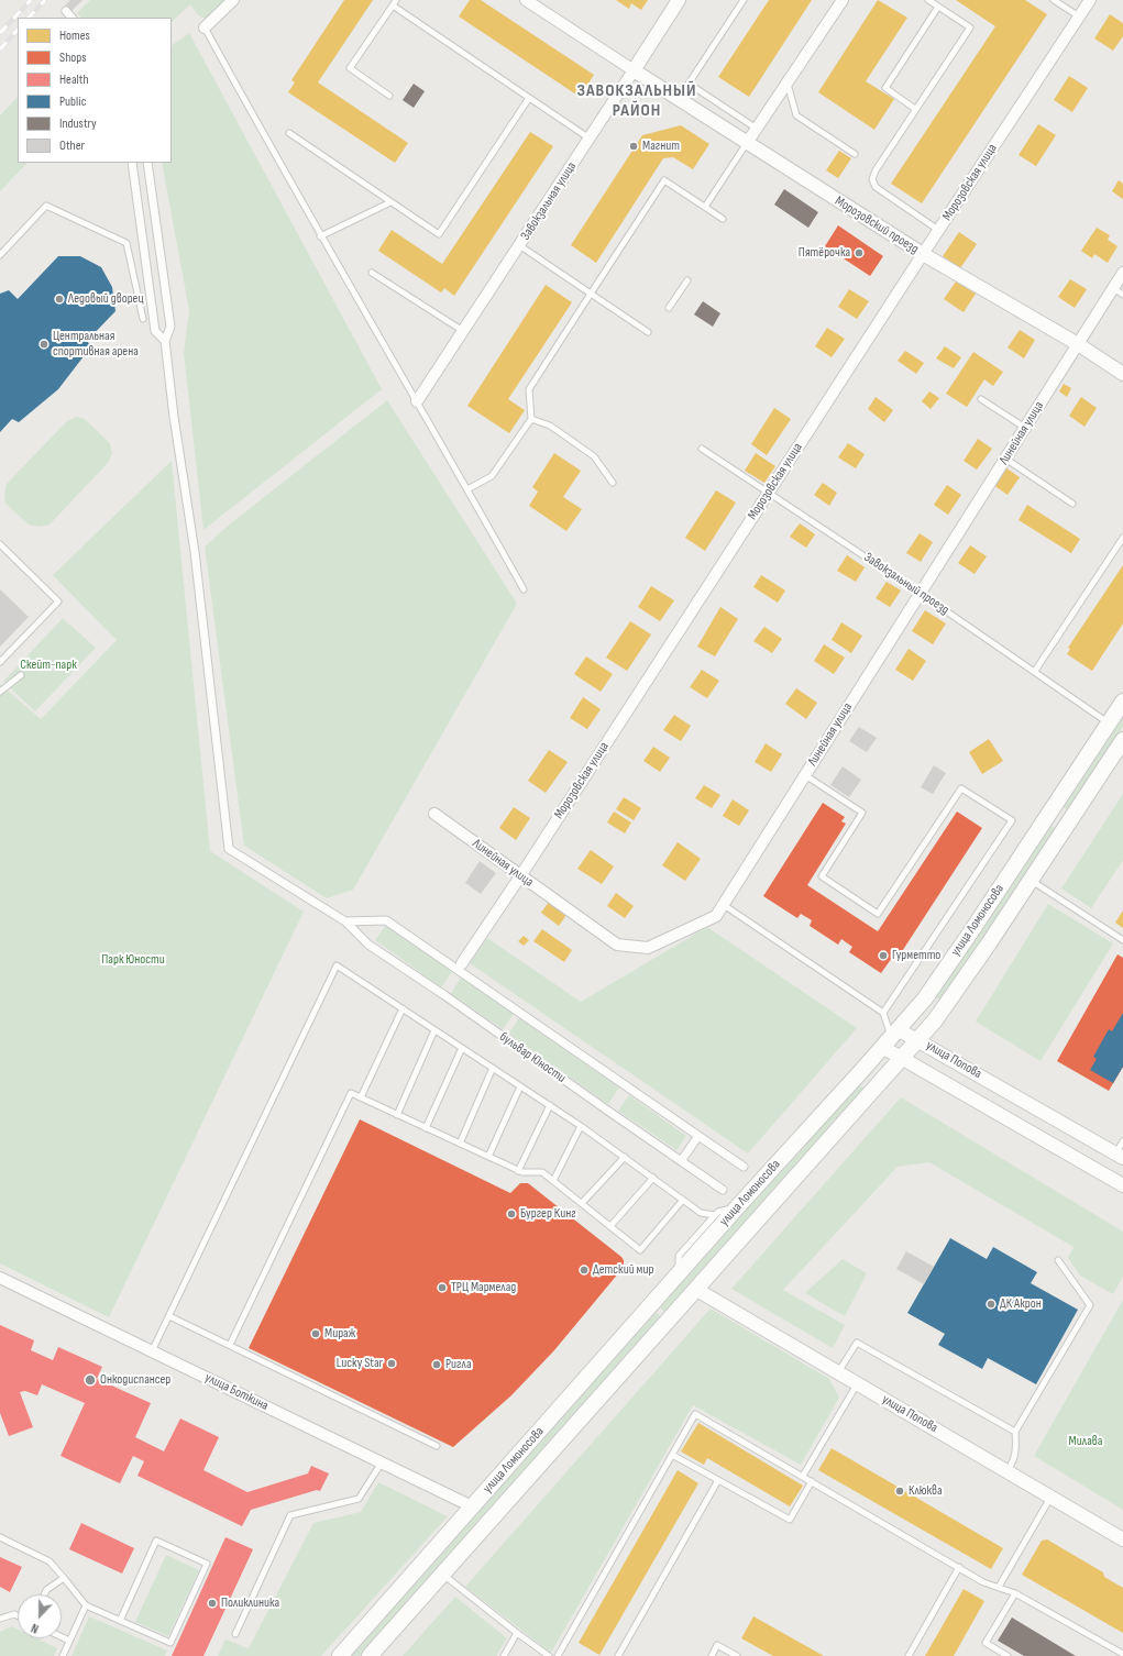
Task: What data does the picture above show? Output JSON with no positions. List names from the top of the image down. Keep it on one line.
{"streets":{"main road":["улица Ломоносова"],"street":["Морозовская улица","Завокзальная улица","Морозовский проезд","Линейная улица","бульвар Юности","улица Попова","улица Боткина"],"lane":["Завокзальный проезд"]},"crossings":[["Морозовская улица","Морозовский проезд"],["Морозовская улица","Линейная улица"],["Морозовская улица","Завокзальный проезд"],["Завокзальная улица","Морозовский проезд"],["Морозовский проезд","Линейная улица"],["Линейная улица","Завокзальный проезд"],["Завокзальный проезд","улица Ломоносова"],["улица Ломоносова","улица Попова"],["улица Ломоносова","улица Боткина"]],"districts":["ЗАВОКЗАЛЬНЫЙ РАЙОН"],"parks":["Скейт-парк","Парк Юности","Милава"],"places":["Магнит","Пятёрочка","Ледовый дворец","Центральная спортивная арена","Гурметто","Бургер Кинг","Детский мир","ТРЦ Мармелад","ДК Акрон","Мираж","Lucky Star","Ригла","Онкодиспансер","Клюква","Поликлиника"],"legend":["Homes","Shops","Health","Public","Industry","Other"],"north":"bottom"}
